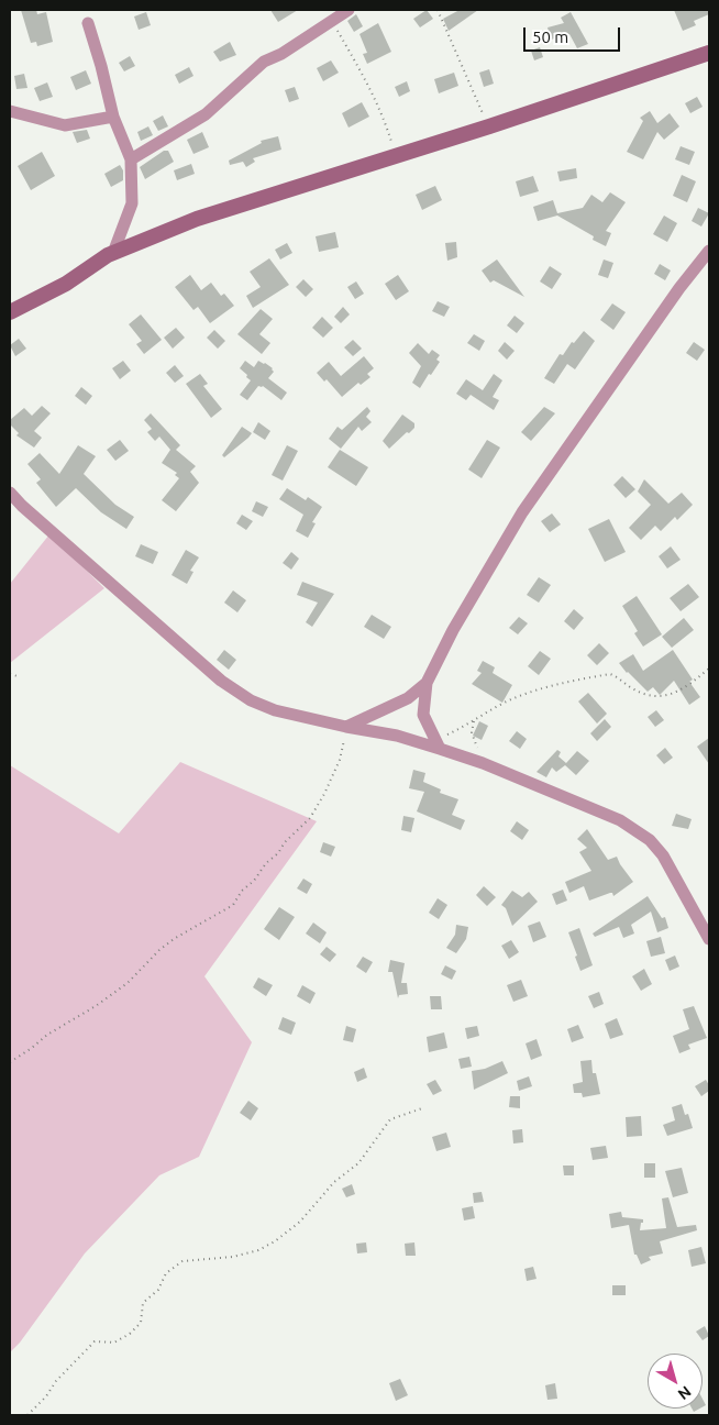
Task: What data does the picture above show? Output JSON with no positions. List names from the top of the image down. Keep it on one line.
{"scale_bar":"50 m","north":"bottom right"}
